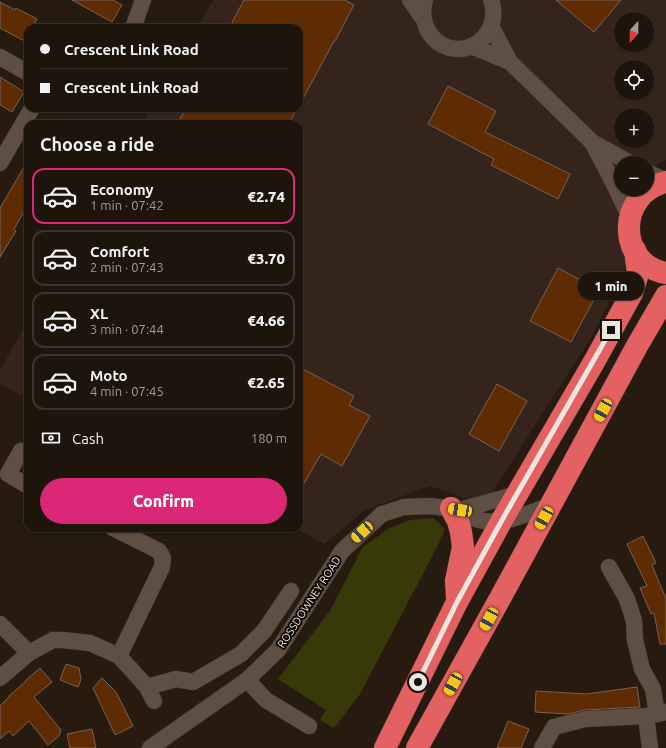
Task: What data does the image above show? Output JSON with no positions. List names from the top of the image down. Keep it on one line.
{"streets":{"street":["ROSSDOWNEY ROAD"]},"north":"bottom","page":{"map_buttons":["+","−"],"banner":["Crescent Link Road","Crescent Link Road"],"heading":"Choose a ride","list":[{"name":"Economy","note":"1 min · 07:42","value":"€2.74"},{"name":"Comfort","note":"2 min · 07:43","value":"€3.70"},{"name":"XL","note":"3 min · 07:44","value":"€4.66"},{"name":"Moto","note":"4 min · 07:45","value":"€2.65"}],"bubble":"1 min","pay":["Cash","180 m"],"buttons":"Confirm"}}
